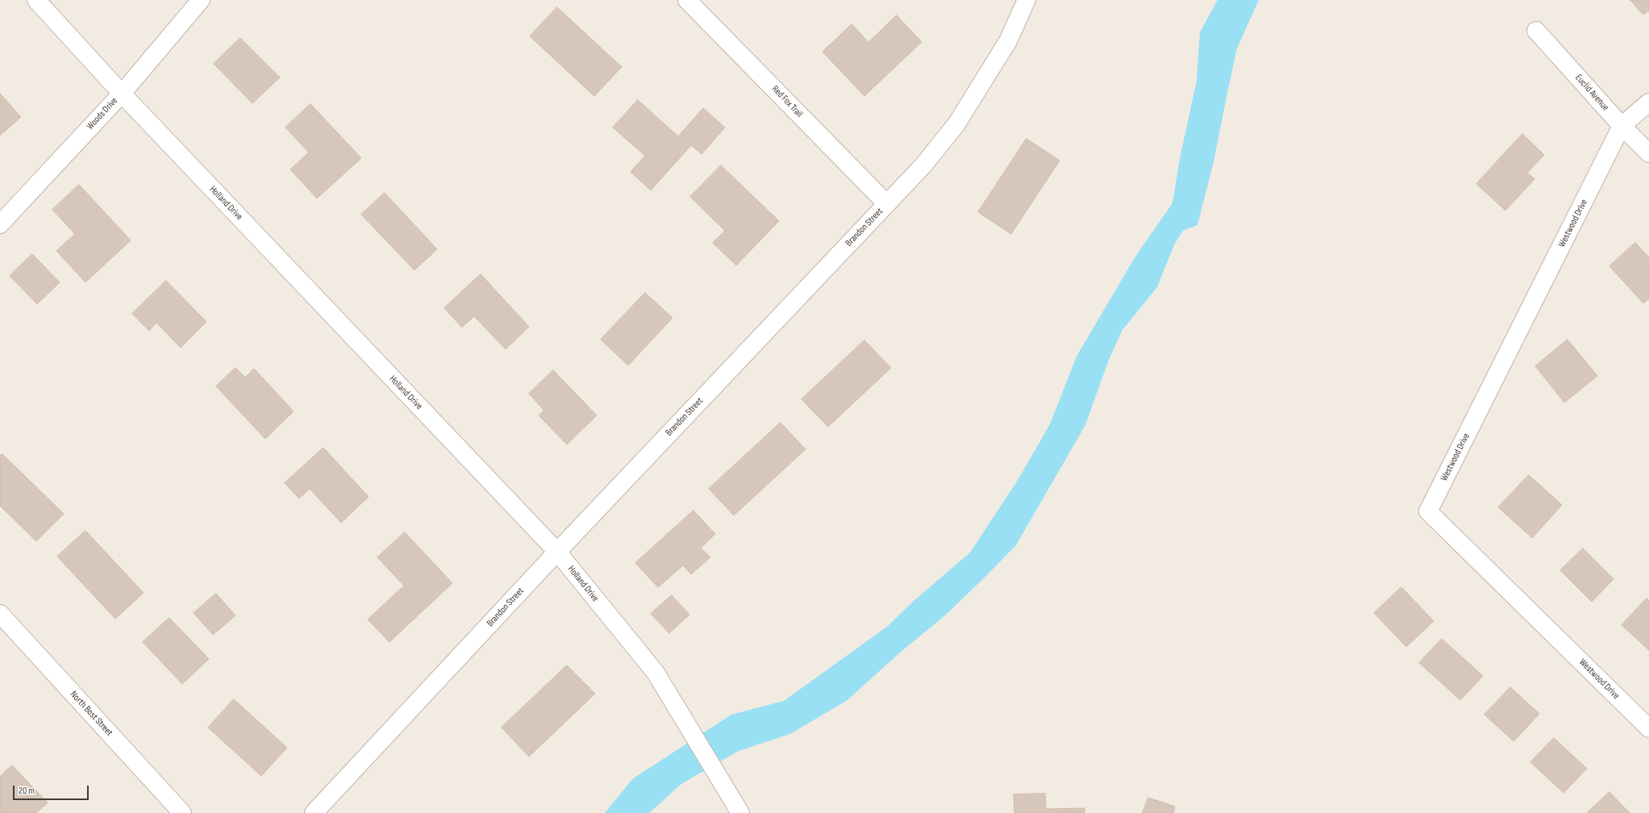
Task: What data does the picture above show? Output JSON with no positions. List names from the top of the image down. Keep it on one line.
{"streets":{"street":["Euclid Avenue","Red Fox Trail","Woods Drive","Holland Drive","Westwood Drive","Brandon Street","North Bost Street"]},"crossings":[["Euclid Avenue","Westwood Drive"],["Red Fox Trail","Brandon Street"],["Woods Drive","Holland Drive"],["Holland Drive","Brandon Street"]],"scale_bar":"20 m"}
